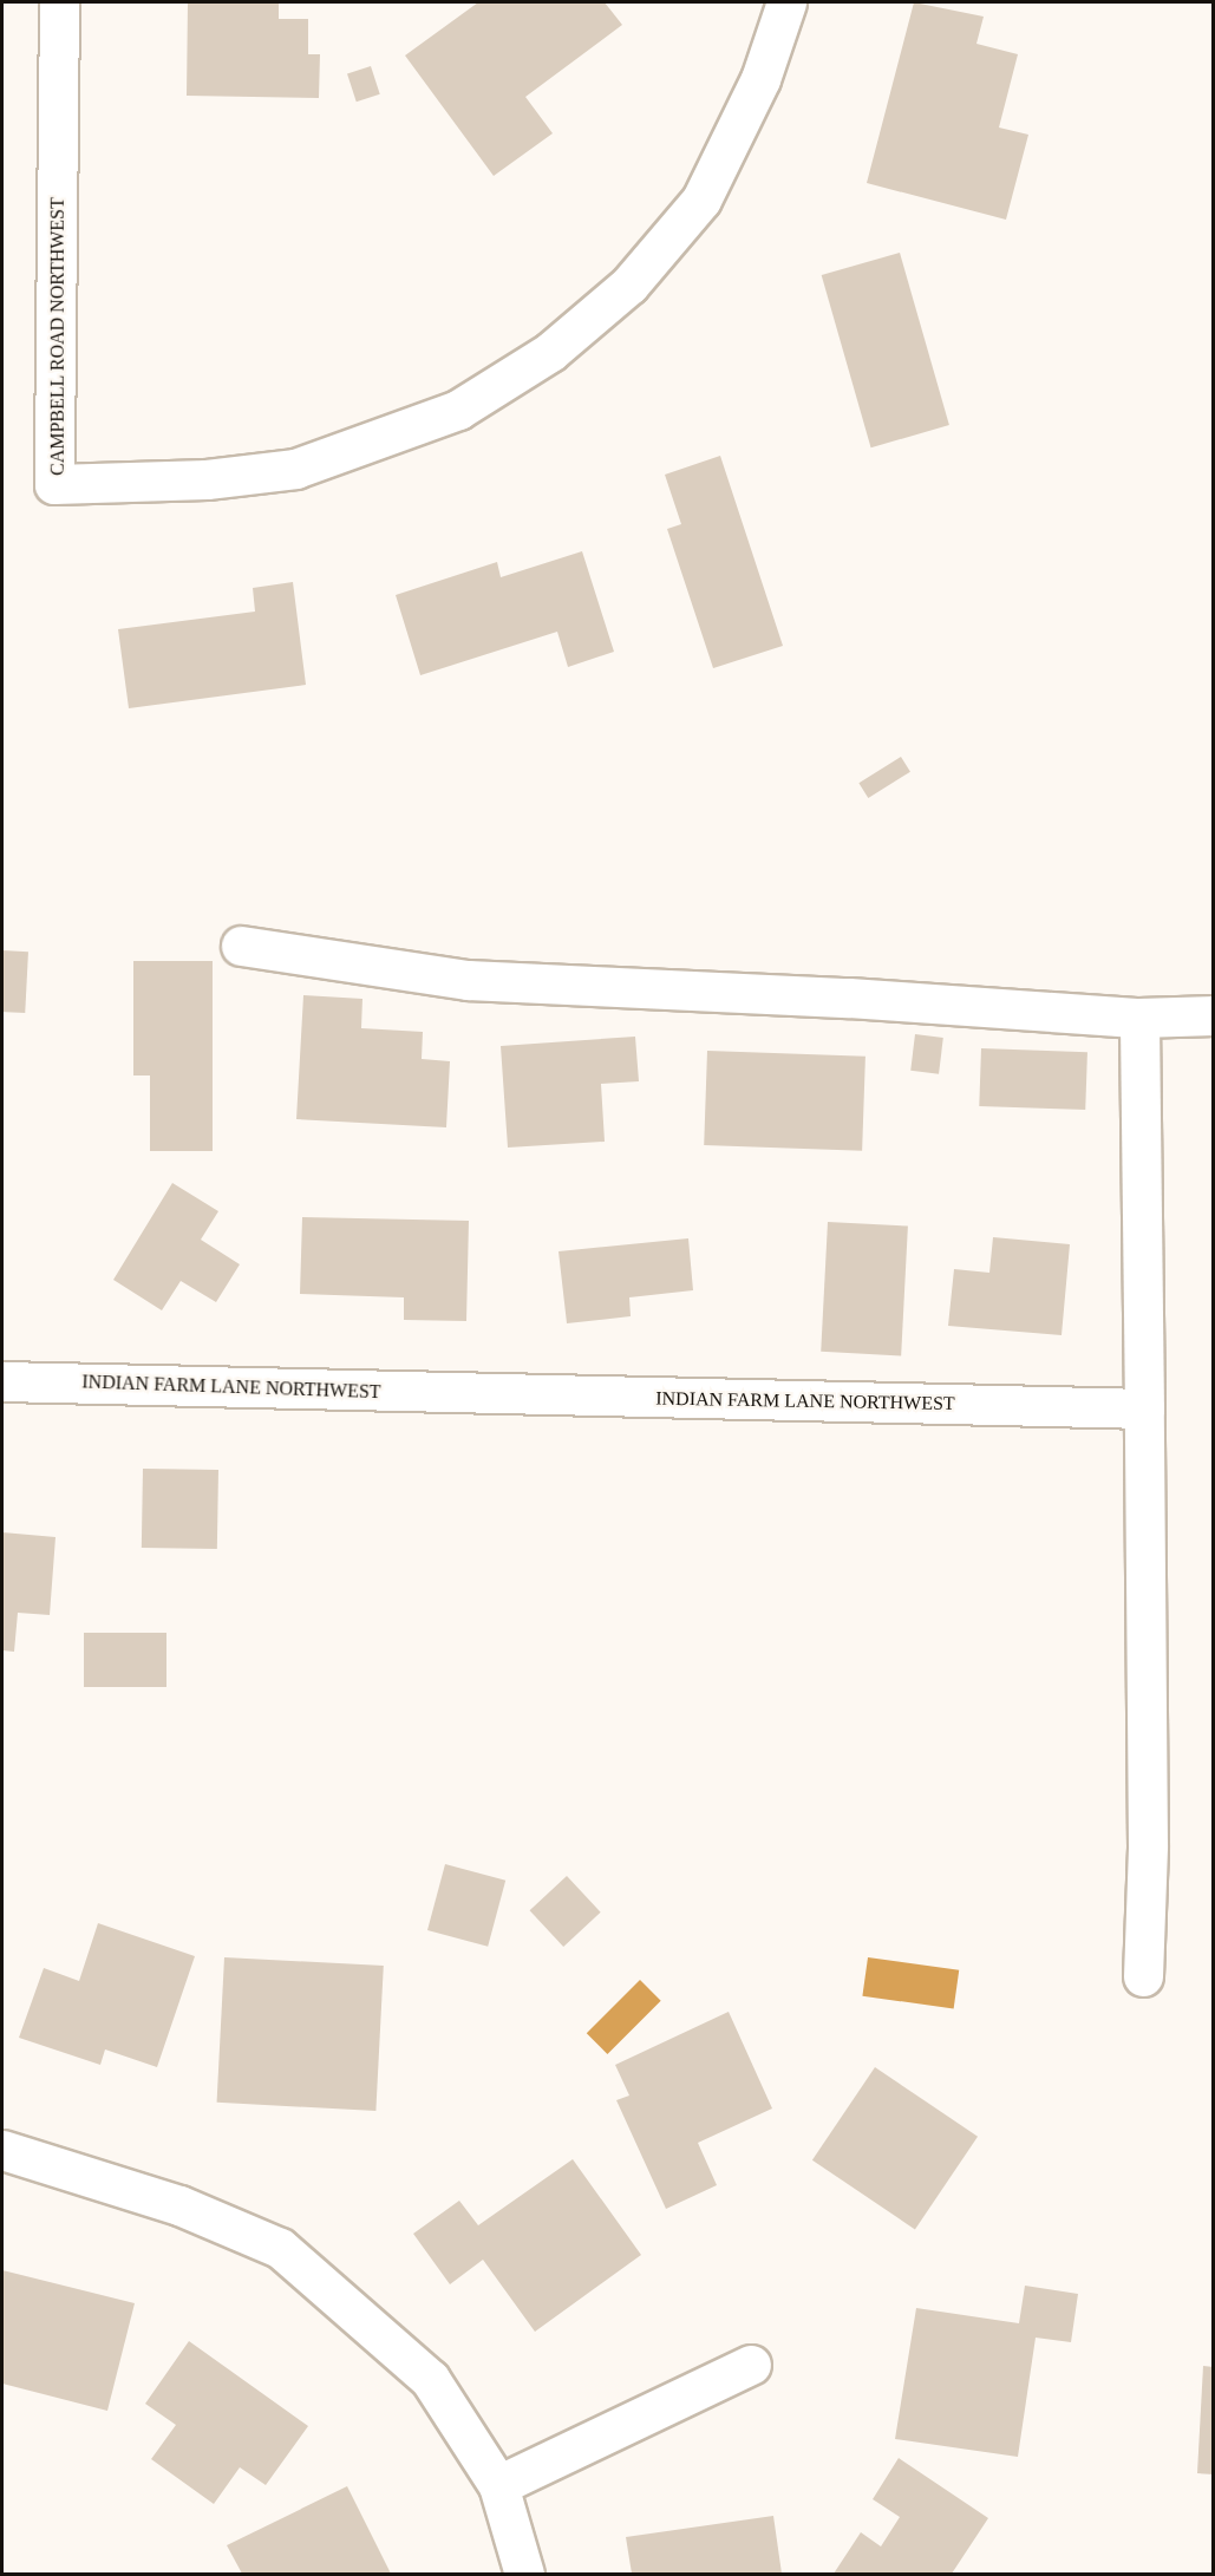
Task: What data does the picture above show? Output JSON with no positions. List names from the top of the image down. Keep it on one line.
{"streets":{"street":["CAMPBELL ROAD NORTHWEST","INDIAN FARM LANE NORTHWEST"]}}
